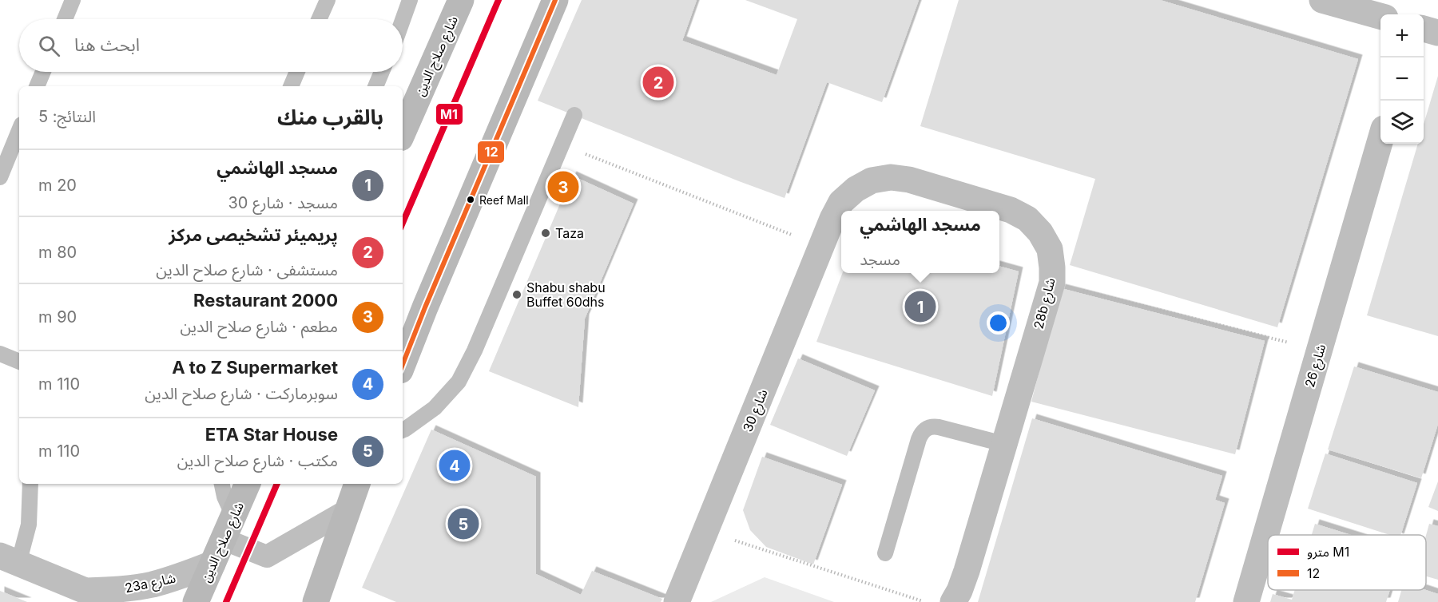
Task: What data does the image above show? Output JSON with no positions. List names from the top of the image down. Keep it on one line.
{"streets":{"main road":["شارع صلاح الدين"],"street":["28b شارع","شارع 26","شارع 30","23a شارع"]},"crossings":[["شارع صلاح الدين","23a شارع"],["28b شارع","شارع 30"]],"places":["Reef Mall","Taza","Shabu shabu Buffet 60dhs"],"lines":["metro line M1","transit line 12"],"legend":["مترو M1","12"],"page":{"map_buttons":["+","−"],"search":"ابحث هنا","pins":["2","3","1","4","5"],"heading":["بالقرب منك","النتائج: 5"],"list":[{"mark":"1","name":"مسجد الهاشمي","note":"مسجد · شارع 30","value":"20 m"},{"mark":"2","name":"پریمیئر تشخیصی مرکز","note":"مستشفى · شارع صلاح الدين","value":"80 m"},{"mark":"3","name":"2000 Restaurant","note":"مطعم · شارع صلاح الدين","value":"90 m"},{"mark":"4","name":"A to Z Supermarket","note":"سوبرماركت · شارع صلاح الدين","value":"110 m"},{"mark":"5","name":"ETA Star House","note":"مكتب · شارع صلاح الدين","value":"110 m"}],"popup":["مسجد الهاشمي","مسجد"]}}
